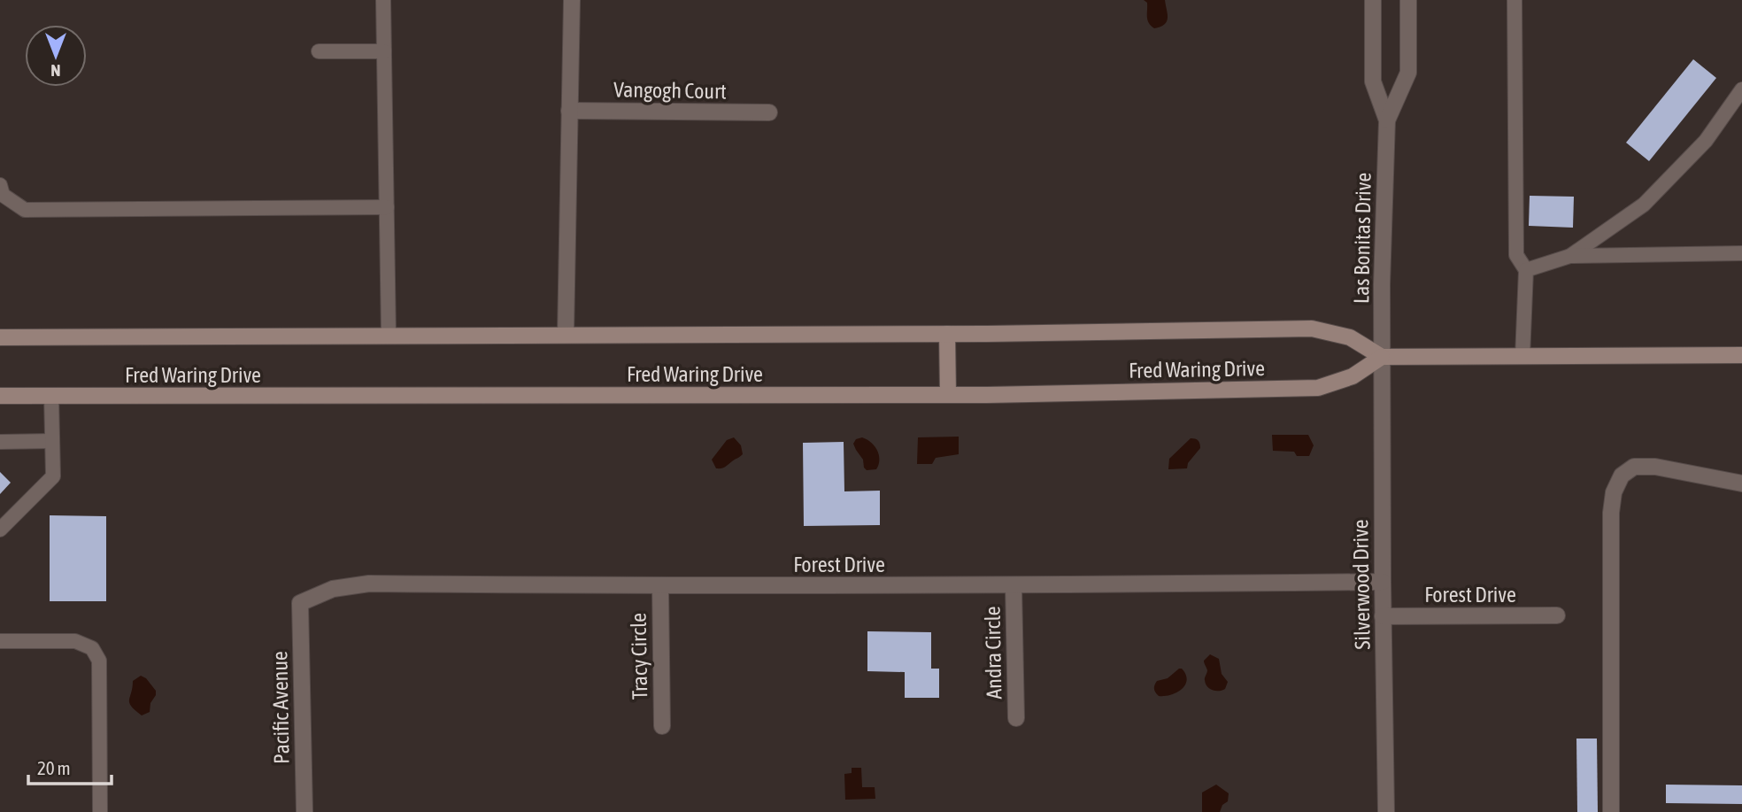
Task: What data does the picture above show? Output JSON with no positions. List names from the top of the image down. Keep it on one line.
{"streets":{"main road":["Fred Waring Drive"],"street":["Vangogh Court","Las Bonitas Drive","Forest Drive","Silverwood Drive","Andra Circle","Tracy Circle","Pacific Avenue"]},"crossings":[["Las Bonitas Drive","Fred Waring Drive"],["Las Bonitas Drive","Silverwood Drive"],["Fred Waring Drive","Silverwood Drive"],["Forest Drive","Silverwood Drive"],["Forest Drive","Andra Circle"],["Forest Drive","Tracy Circle"],["Forest Drive","Pacific Avenue"]],"scale_bar":"20 m","north":"bottom"}
